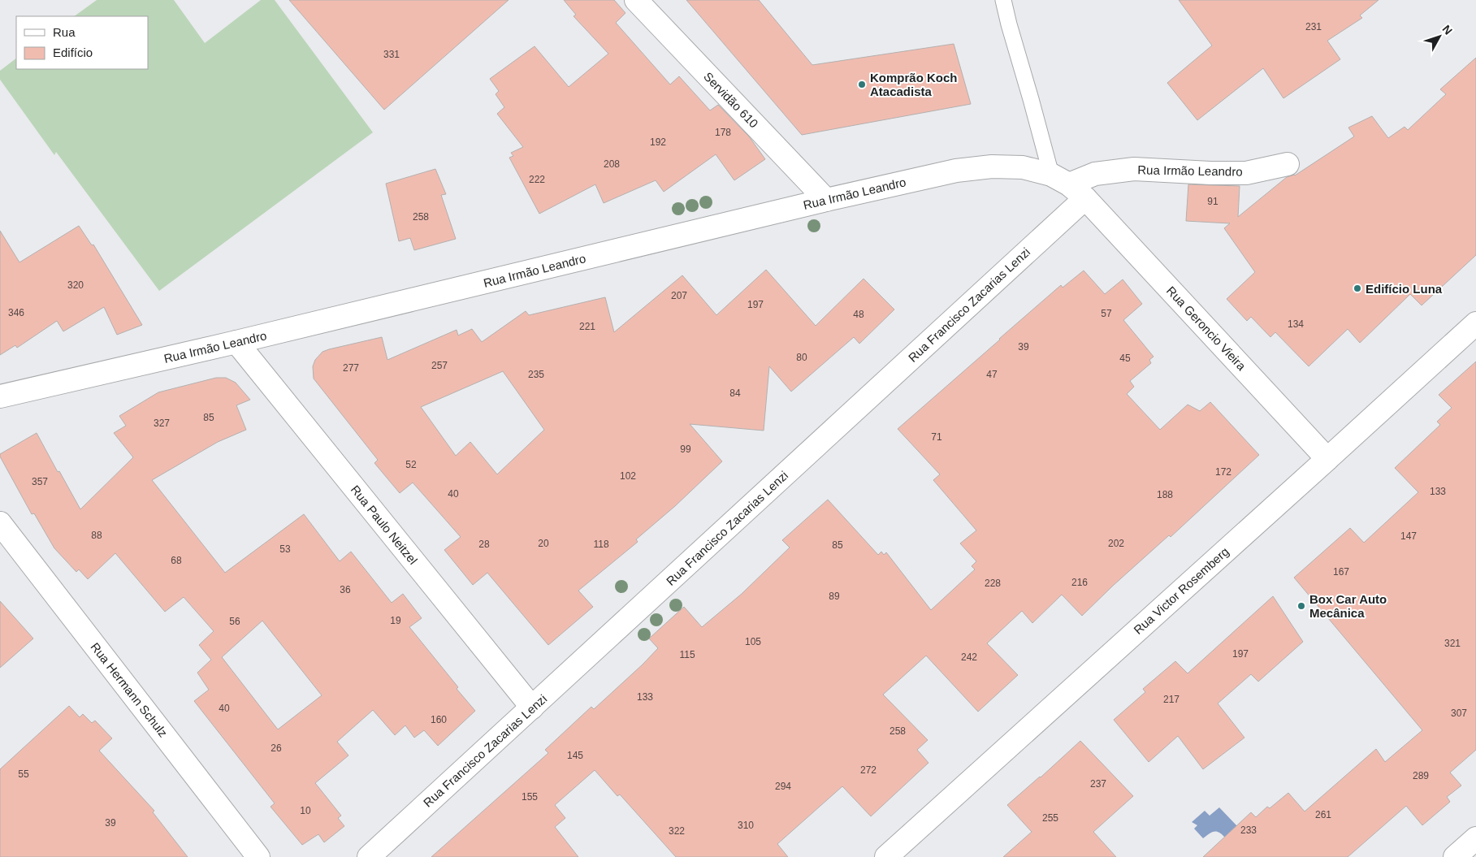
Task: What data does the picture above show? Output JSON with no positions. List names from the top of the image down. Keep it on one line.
{"streets":{"street":["Servidão 610","Rua Irmão Leandro","Rua Francisco Zacarias Lenzi","Rua Geroncio Vieira","Rua Paulo Neitzel","Rua Victor Rosemberg","Rua Hermann Schulz"]},"crossings":[["Servidão 610","Rua Irmão Leandro"],["Rua Irmão Leandro","Rua Francisco Zacarias Lenzi"],["Rua Irmão Leandro","Rua Geroncio Vieira"],["Rua Irmão Leandro","Rua Paulo Neitzel"],["Rua Francisco Zacarias Lenzi","Rua Geroncio Vieira"],["Rua Francisco Zacarias Lenzi","Rua Paulo Neitzel"],["Rua Geroncio Vieira","Rua Victor Rosemberg"]],"places":["Komprão Koch Atacadista","Edifício Luna","Box Car Auto Mecânica"],"house_numbers":["231","331","178","192","208","222","91","258","320","207","197","346","57","48","134","221","39","80","45","257","277","235","47","84","85","327","71","99","52","172","102","357","133","40","188","88","147","20","202","28","118","85","53","68","167","216","228","36","89","19","56","105","321","197","115","242","133","217","40","307","160","258","26","145","272","55","289","237","294","155","10","261","255","39","310","233","322"],"legend":["Rua","Edifício"],"north":"top right"}
